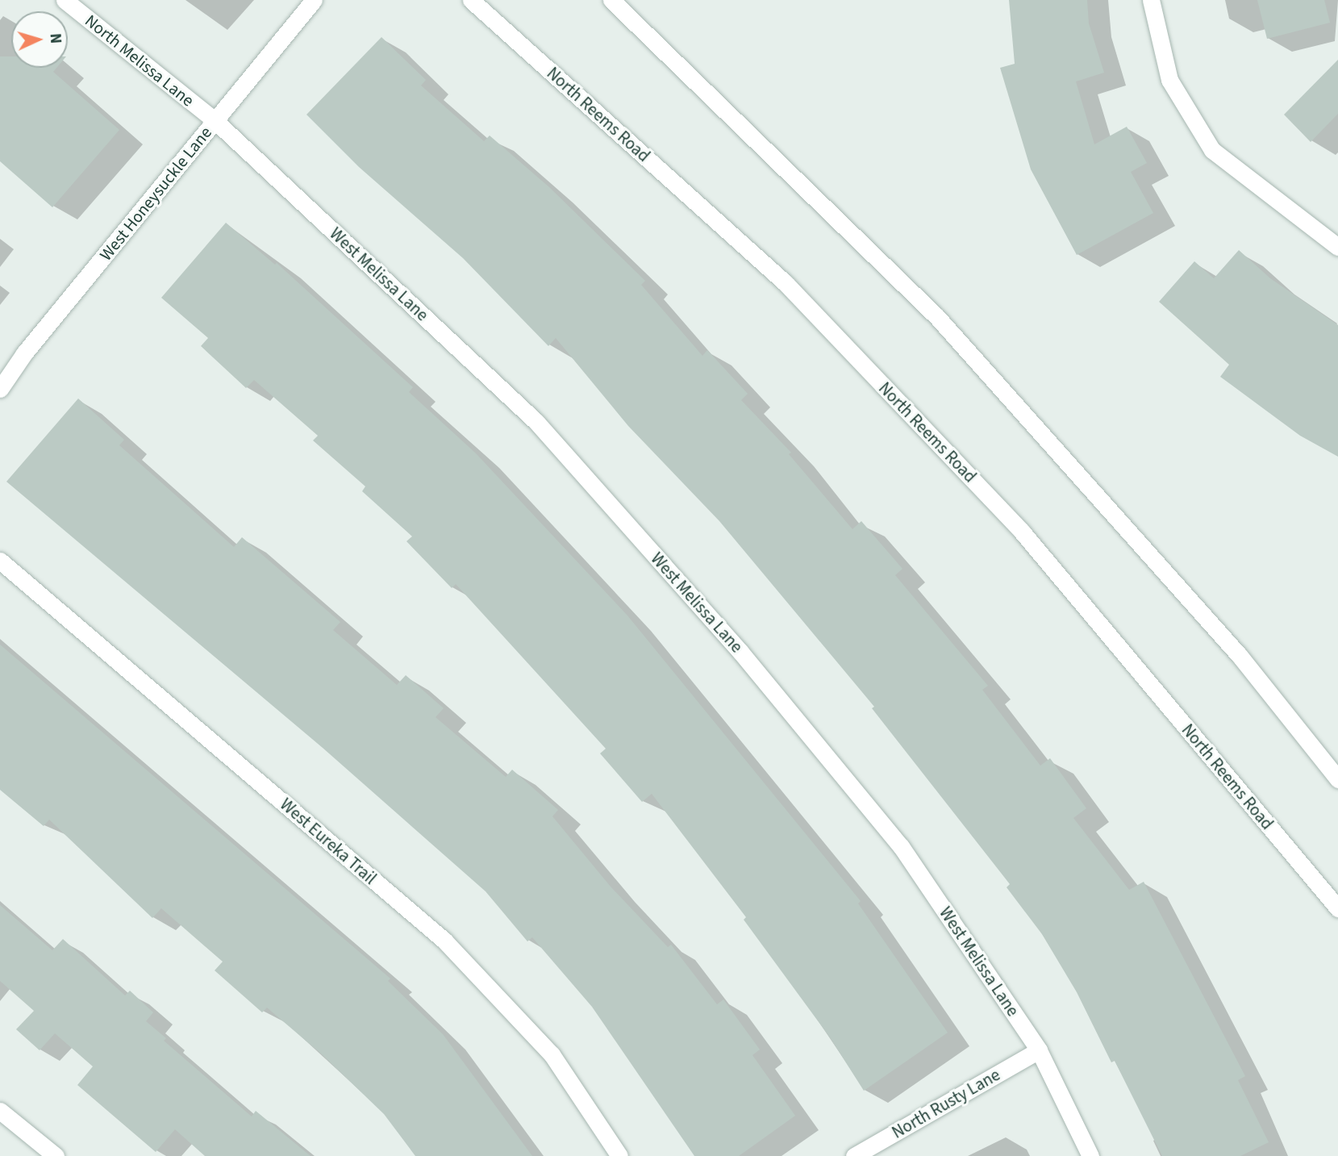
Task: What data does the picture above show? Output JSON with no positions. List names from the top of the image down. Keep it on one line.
{"streets":{"street":["North Melissa Lane","North Reems Road","West Honeysuckle Lane","West Melissa Lane","West Eureka Trail","North Rusty Lane"]},"crossings":[["North Melissa Lane","West Honeysuckle Lane"],["North Melissa Lane","West Melissa Lane"],["West Honeysuckle Lane","West Melissa Lane"],["West Melissa Lane","North Rusty Lane"]],"north":"right"}
